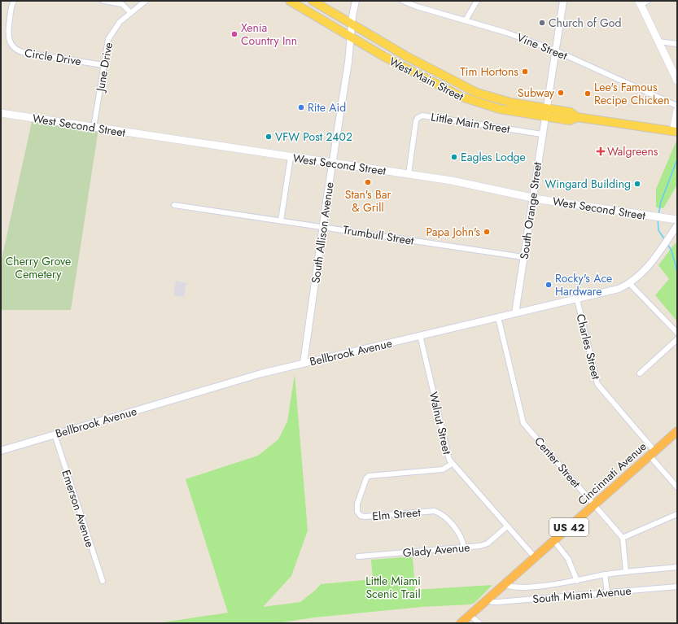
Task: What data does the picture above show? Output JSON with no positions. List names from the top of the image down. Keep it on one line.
{"streets":{"highway":["Cincinnati Avenue","US 42"],"main road":["West Main Street","West Second Street"],"street":["Vine Street","Circle Drive","June Drive","Little Main Street","South Orange Street","South Allison Avenue","Trumbull Street","Charles Street","Bellbrook Avenue","Walnut Street","Center Street","Emerson Avenue","Elm Street","Glady Avenue","South Miami Avenue"]},"crossings":[["Vine Street","South Orange Street"],["Circle Drive","June Drive"],["June Drive","West Second Street"],["West Main Street","South Orange Street"],["West Main Street","South Allison Avenue"],["Little Main Street","West Second Street"],["Little Main Street","South Orange Street"],["West Second Street","South Orange Street"],["West Second Street","South Allison Avenue"],["South Orange Street","Trumbull Street"],["South Orange Street","Bellbrook Avenue"],["South Allison Avenue","Trumbull Street"],["South Allison Avenue","Bellbrook Avenue"],["Charles Street","Bellbrook Avenue"],["Charles Street","Cincinnati Avenue"],["Bellbrook Avenue","Walnut Street"],["Bellbrook Avenue","Center Street"],["Bellbrook Avenue","Emerson Avenue"],["Walnut Street","Cincinnati Avenue"],["Walnut Street","Elm Street"],["Walnut Street","Glady Avenue"],["Center Street","Cincinnati Avenue"],["Cincinnati Avenue","South Miami Avenue"],["Elm Street","Glady Avenue"]],"parks":["Cherry Grove Cemetery","Little Miami Scenic Trail"],"places":{"other":["Church of God","Xenia Country Inn","Tim Hortons","Subway","Lee's Famous Recipe Chicken","Rite Aid","VFW Post 2402","Eagles Lodge","Stan's Bar & Grill","Wingard Building","Papa John's","Rocky's Ace Hardware"],"health":["Walgreens"]}}
